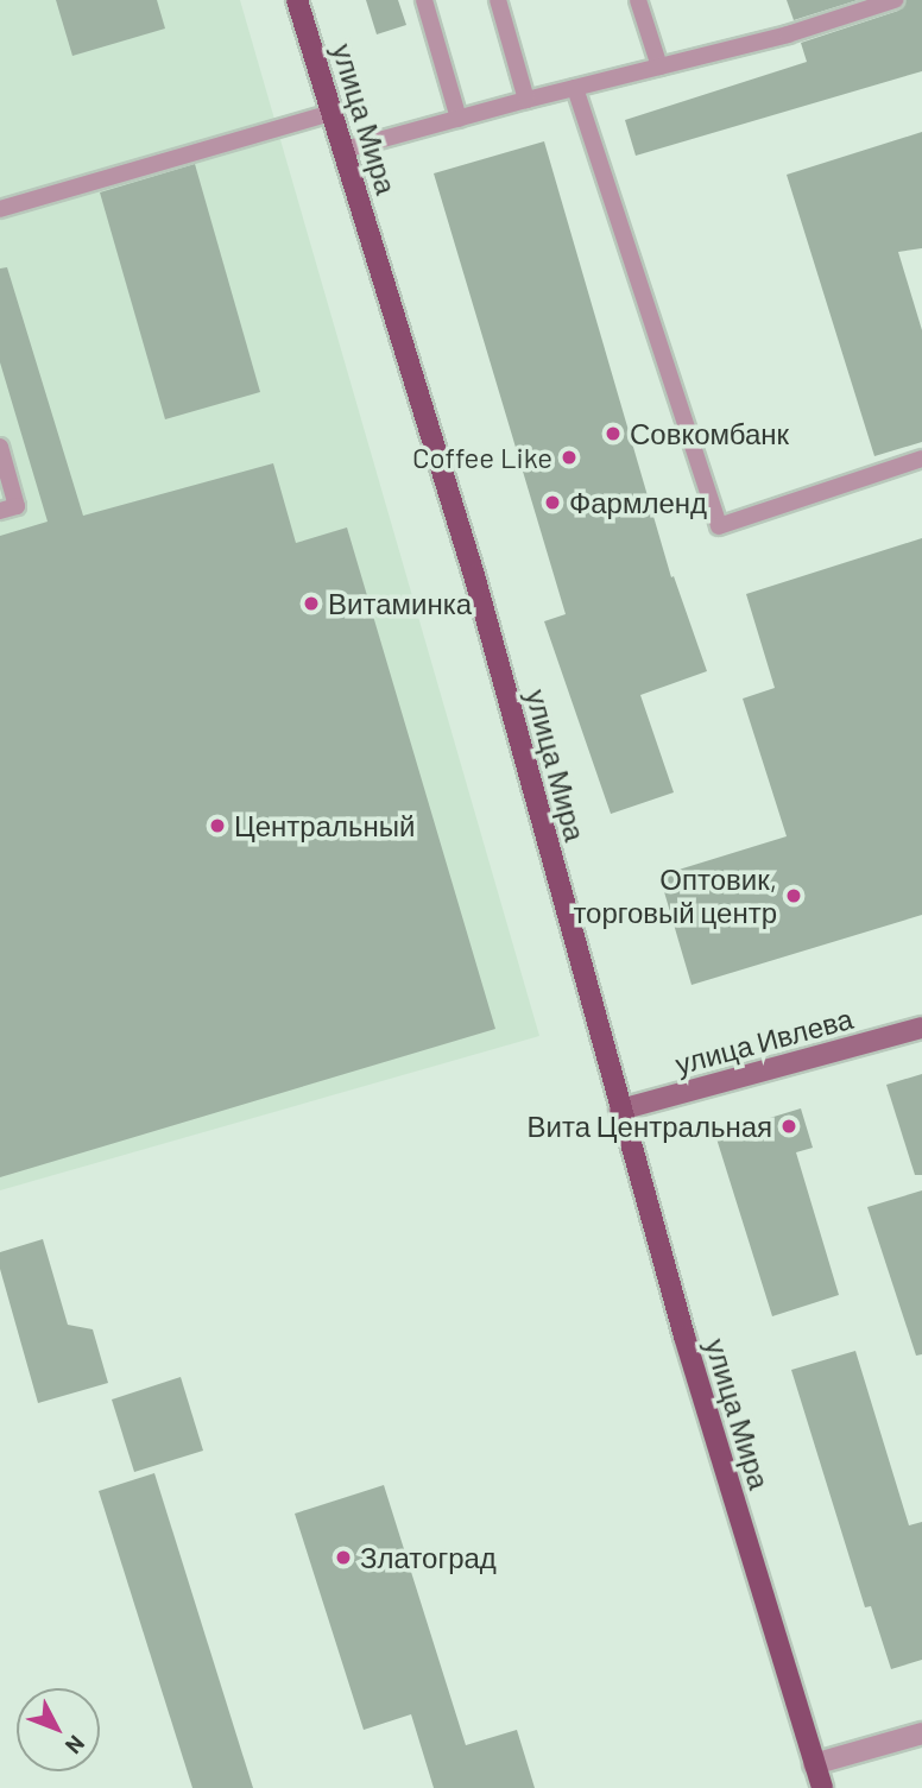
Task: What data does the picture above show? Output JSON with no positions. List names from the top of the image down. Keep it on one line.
{"streets":{"main road":["улица Мира"],"street":["улица Ивлева"]},"crossings":[["улица Мира","улица Ивлева"]],"places":["Совкомбанк","Coffee Like","Фармленд","Витаминка","Центральный","Оптовик, торговый центр","Вита Центральная","Златоград"],"north":"bottom right"}
